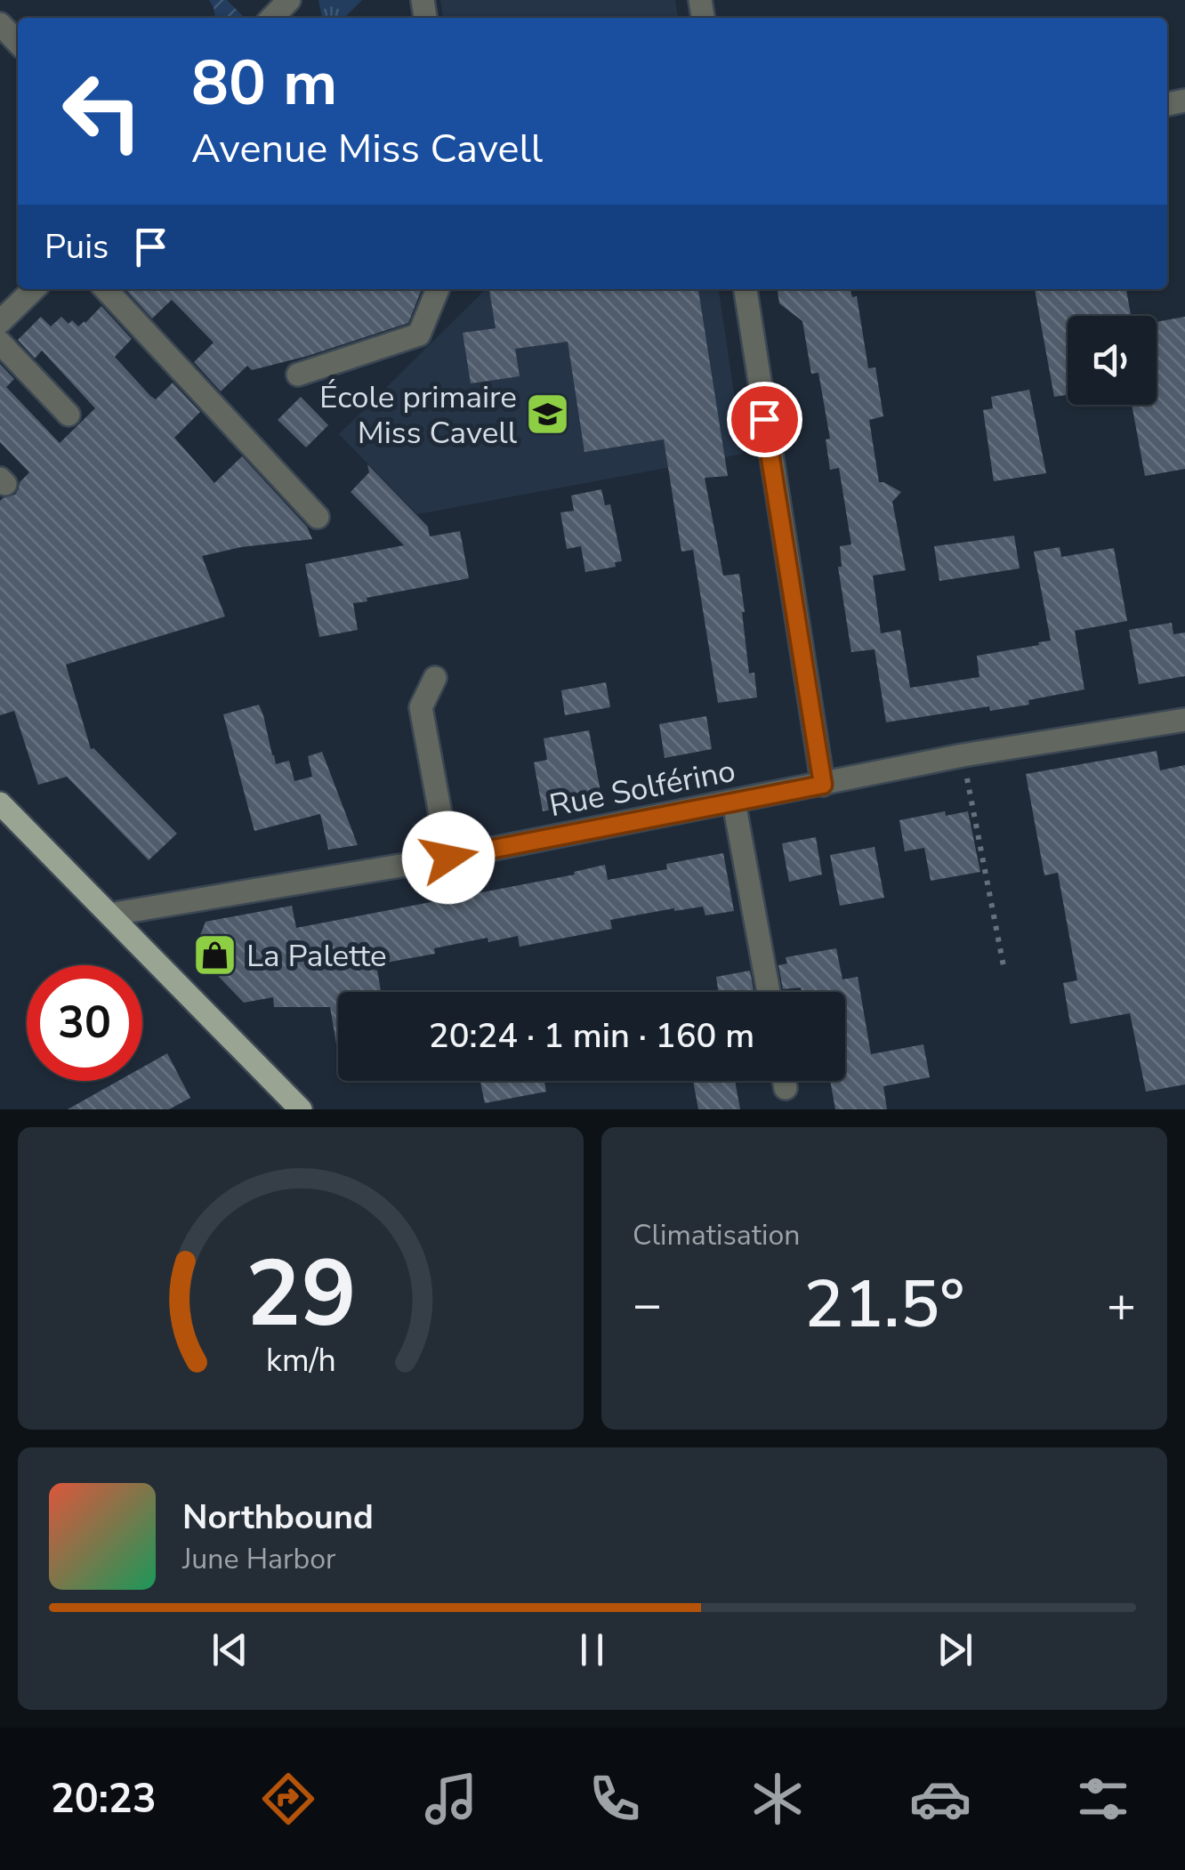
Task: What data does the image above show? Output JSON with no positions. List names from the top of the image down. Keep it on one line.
{"streets":{"street":["Rue Solférino"]},"places":{"school or university":["École primaire Miss Cavell"],"shop":["La Palette"]},"page":{"turn":["80 m","Avenue Miss Cavell"],"then":"Puis","limit":"30","trip":"20:24 · 1 min · 160 m","tile":"Climatisation","heat":["−","21.5°","+"],"song":["Northbound","June Harbor"],"tabs":"20:23","gauge":["29","km/h"]}}
